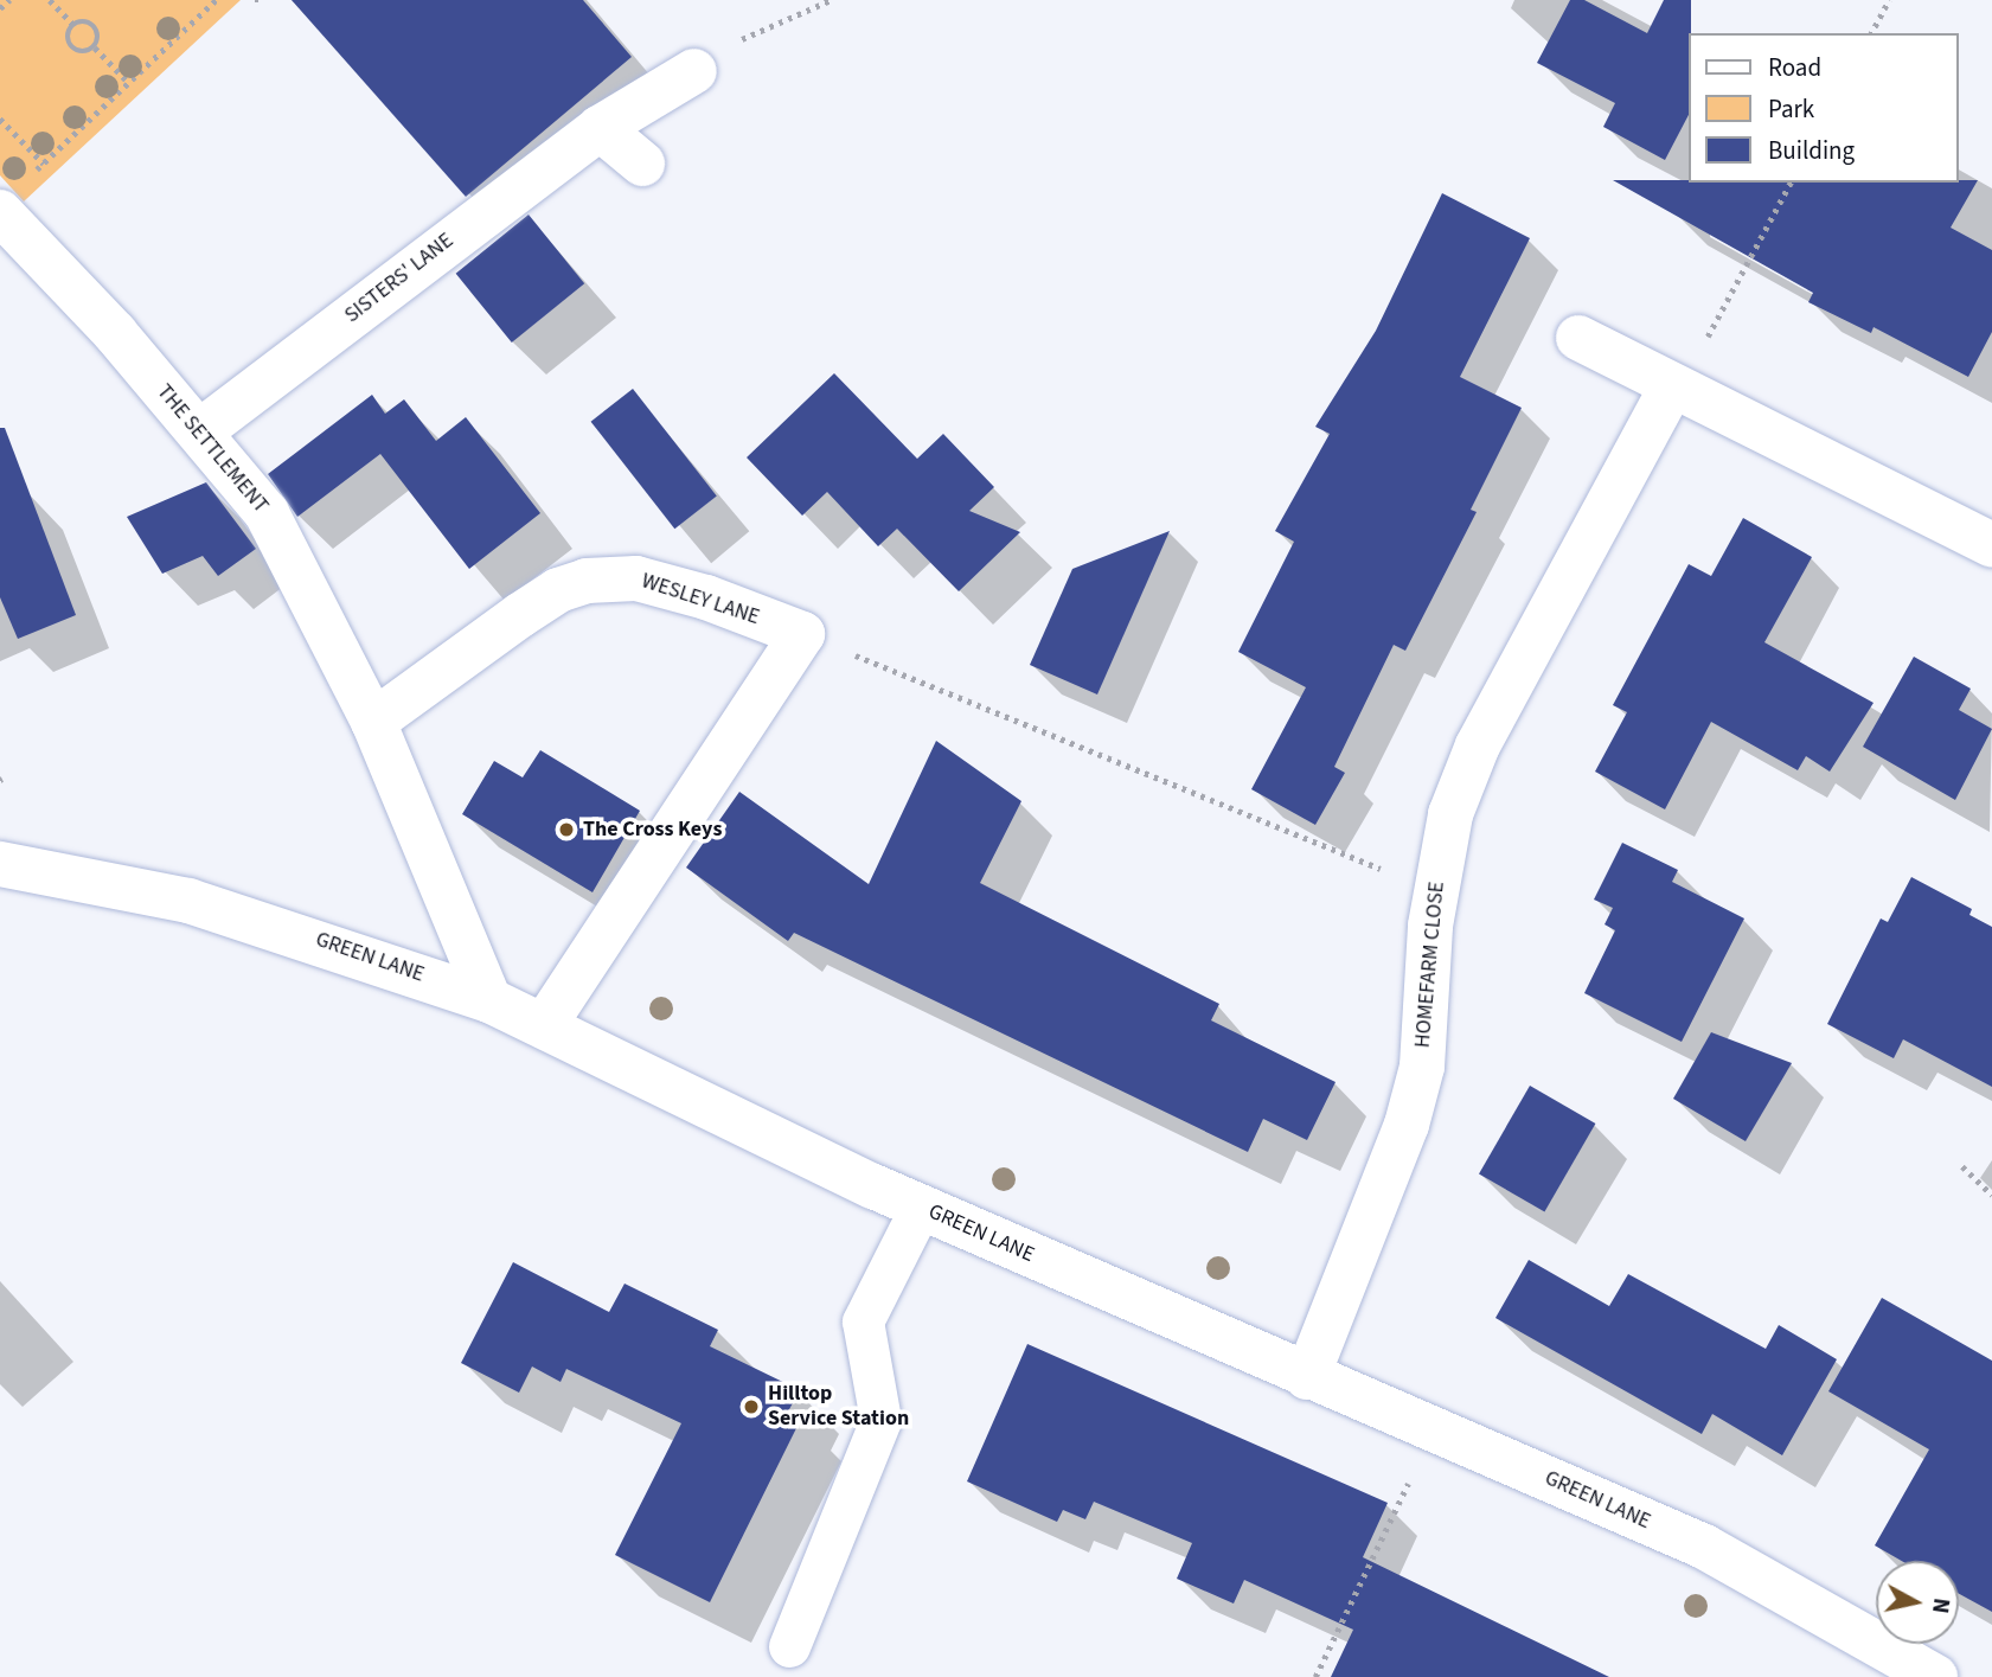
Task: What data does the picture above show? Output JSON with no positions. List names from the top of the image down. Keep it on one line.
{"streets":{"street":["SISTERS' LANE","THE SETTLEMENT","WESLEY LANE","GREEN LANE","HOMEFARM CLOSE"]},"crossings":[["SISTERS' LANE","THE SETTLEMENT"],["THE SETTLEMENT","WESLEY LANE"],["GREEN LANE","HOMEFARM CLOSE"]],"places":["The Cross Keys","Hilltop Service Station"],"legend":["Road","Park","Building"],"north":"right"}
